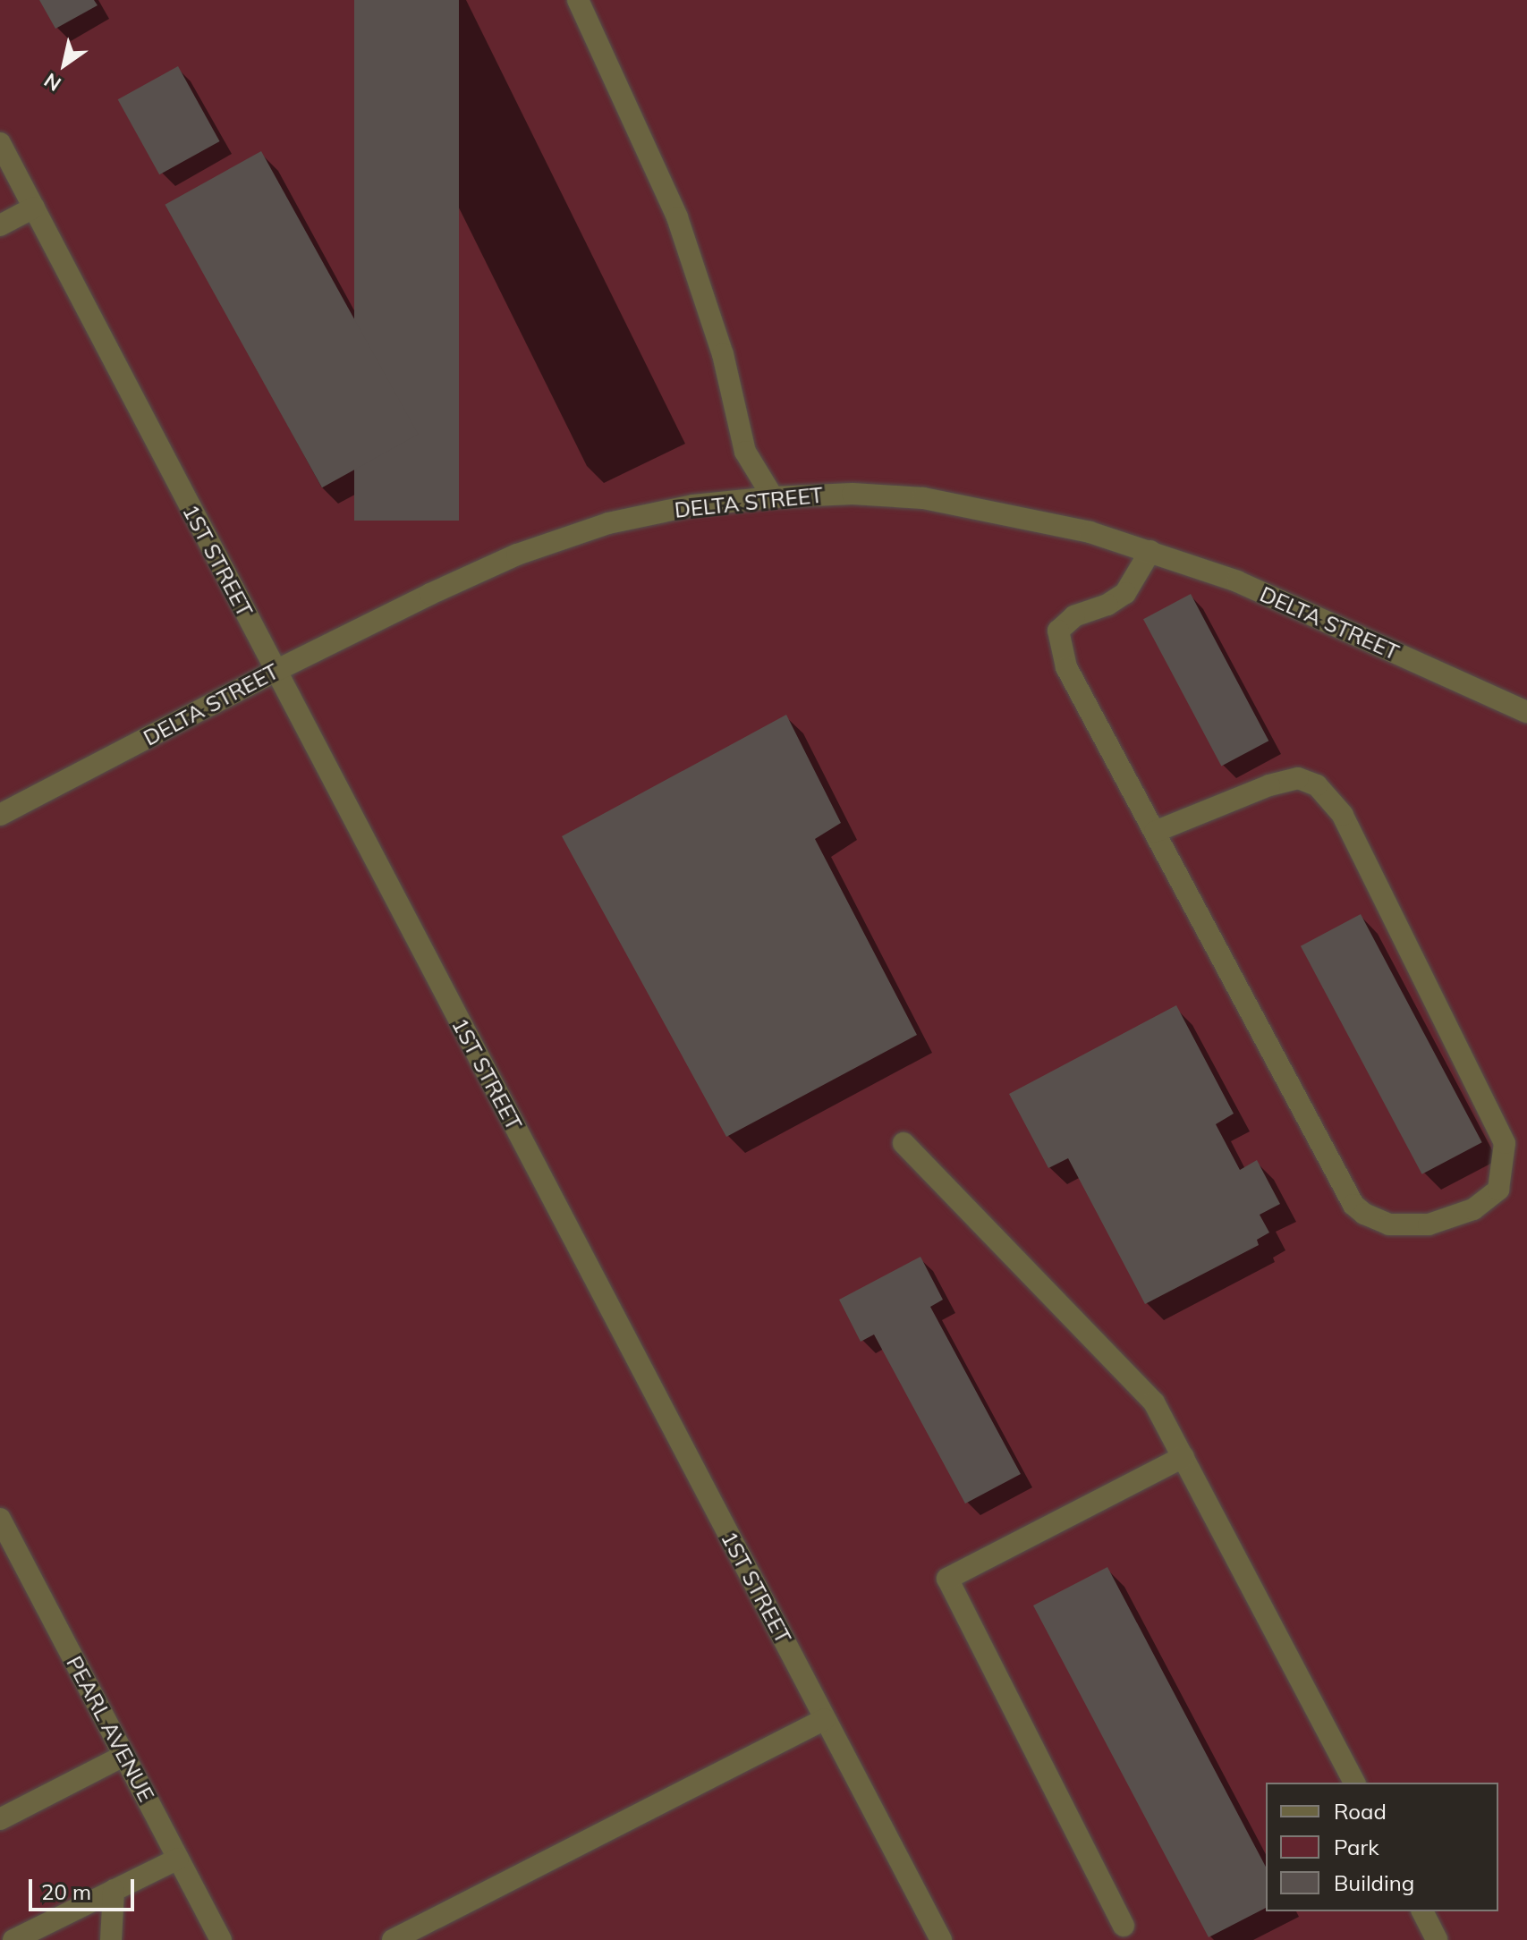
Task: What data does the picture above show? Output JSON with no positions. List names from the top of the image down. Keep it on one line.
{"streets":{"street":["DELTA STREET","1ST STREET","PEARL AVENUE"]},"crossings":[["DELTA STREET","1ST STREET"]],"legend":["Road","Park","Building"],"scale_bar":"20 m","north":"bottom left"}
